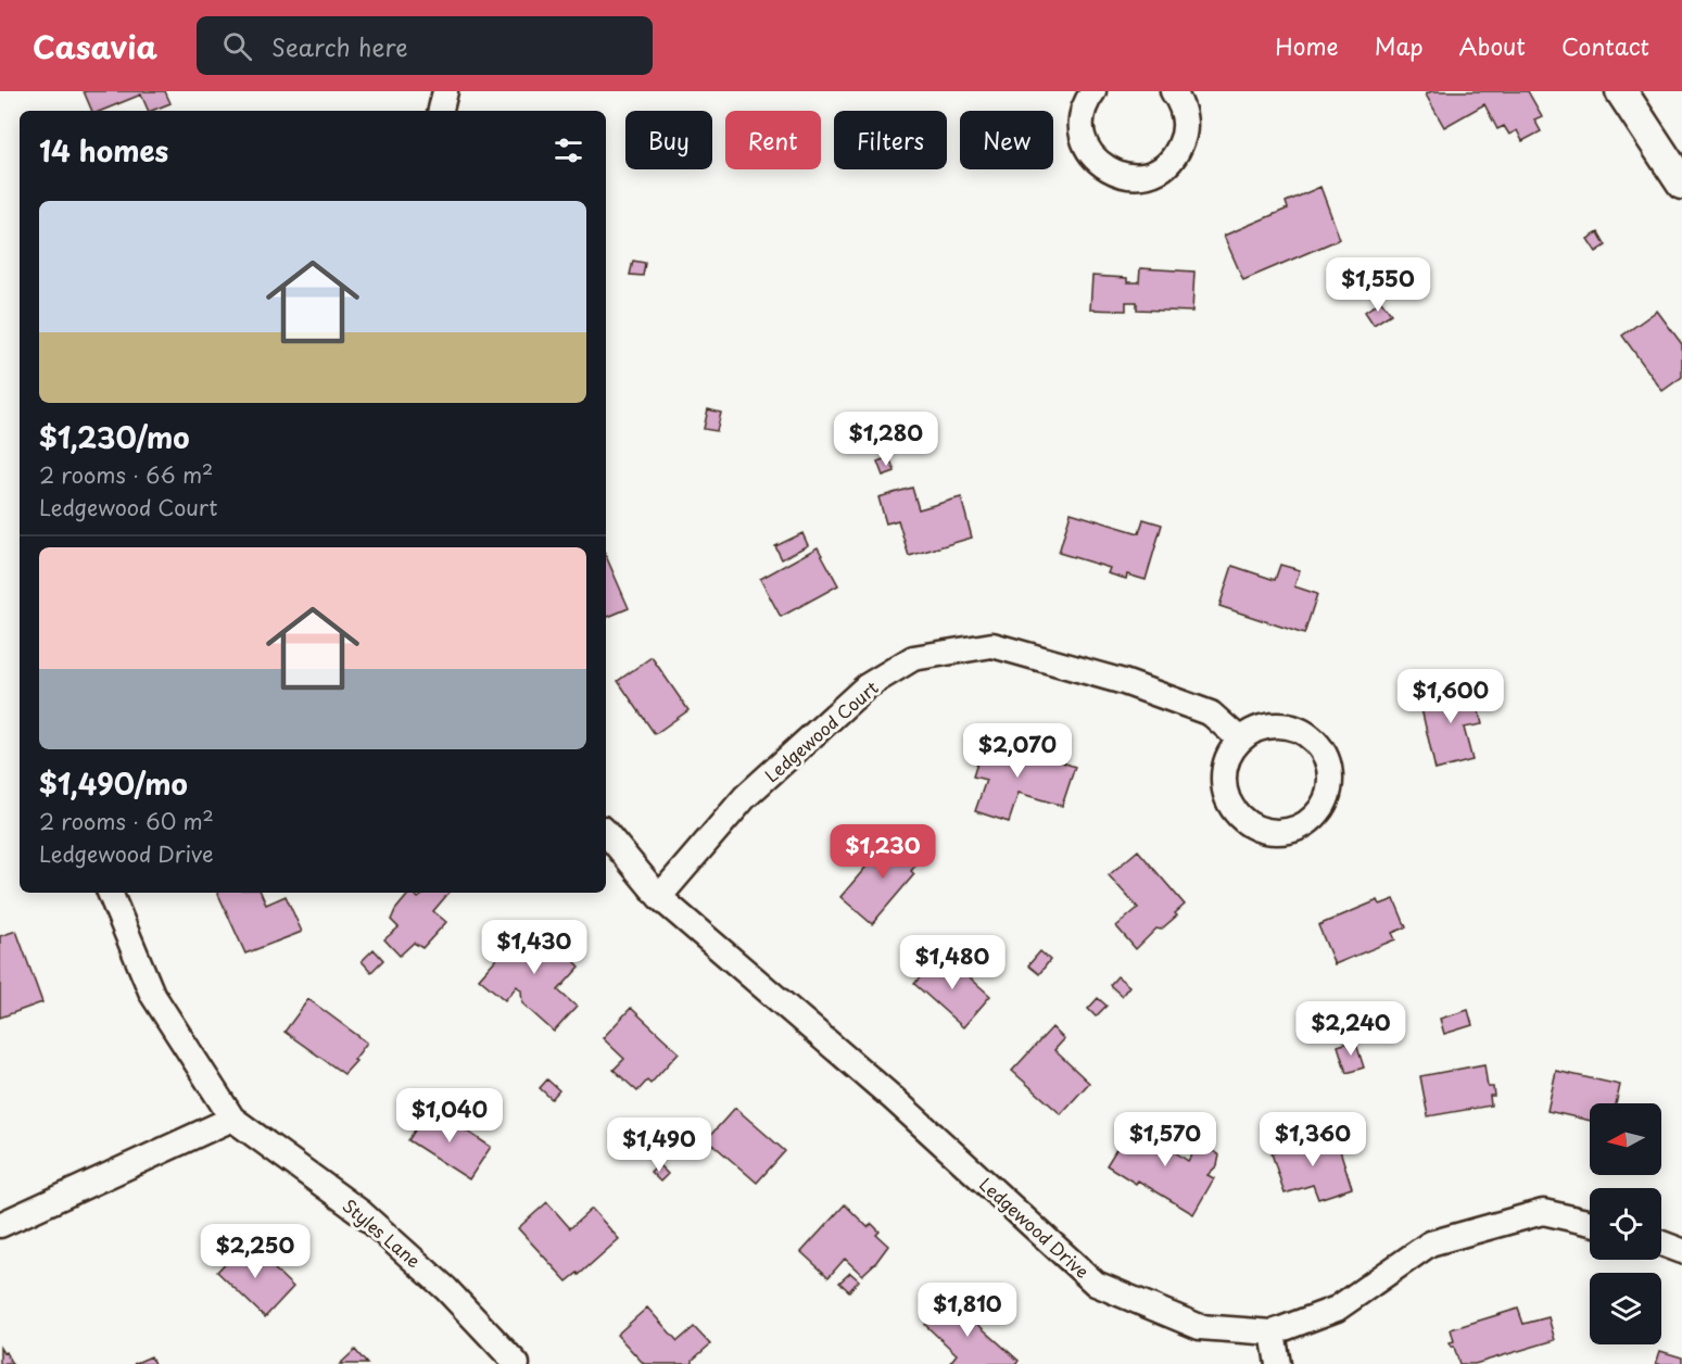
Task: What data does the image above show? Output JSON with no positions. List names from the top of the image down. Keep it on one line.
{"streets":{"street":["Ledgewood Court","Ledgewood Drive","Styles Lane"]},"crossings":[["Ledgewood Court","Ledgewood Drive"]],"north":"left","page":{"header":"Casavia","search":"Search here","nav":["Home","Map","About","Contact"],"chip":["Buy","Rent","Filters","New"],"heading":"14 homes","list":[{"name":"$1,230/mo","note":"2 rooms · 66 m² · Ledgewood Court"},{"name":"$1,490/mo","note":"2 rooms · 60 m² · Ledgewood Drive"}],"price":["$1,550","$1,280","$1,600","$2,070","$1,230","$1,430","$1,480","$2,240","$1,040","$1,570","$1,360","$1,490","$2,250","$1,810"]}}
